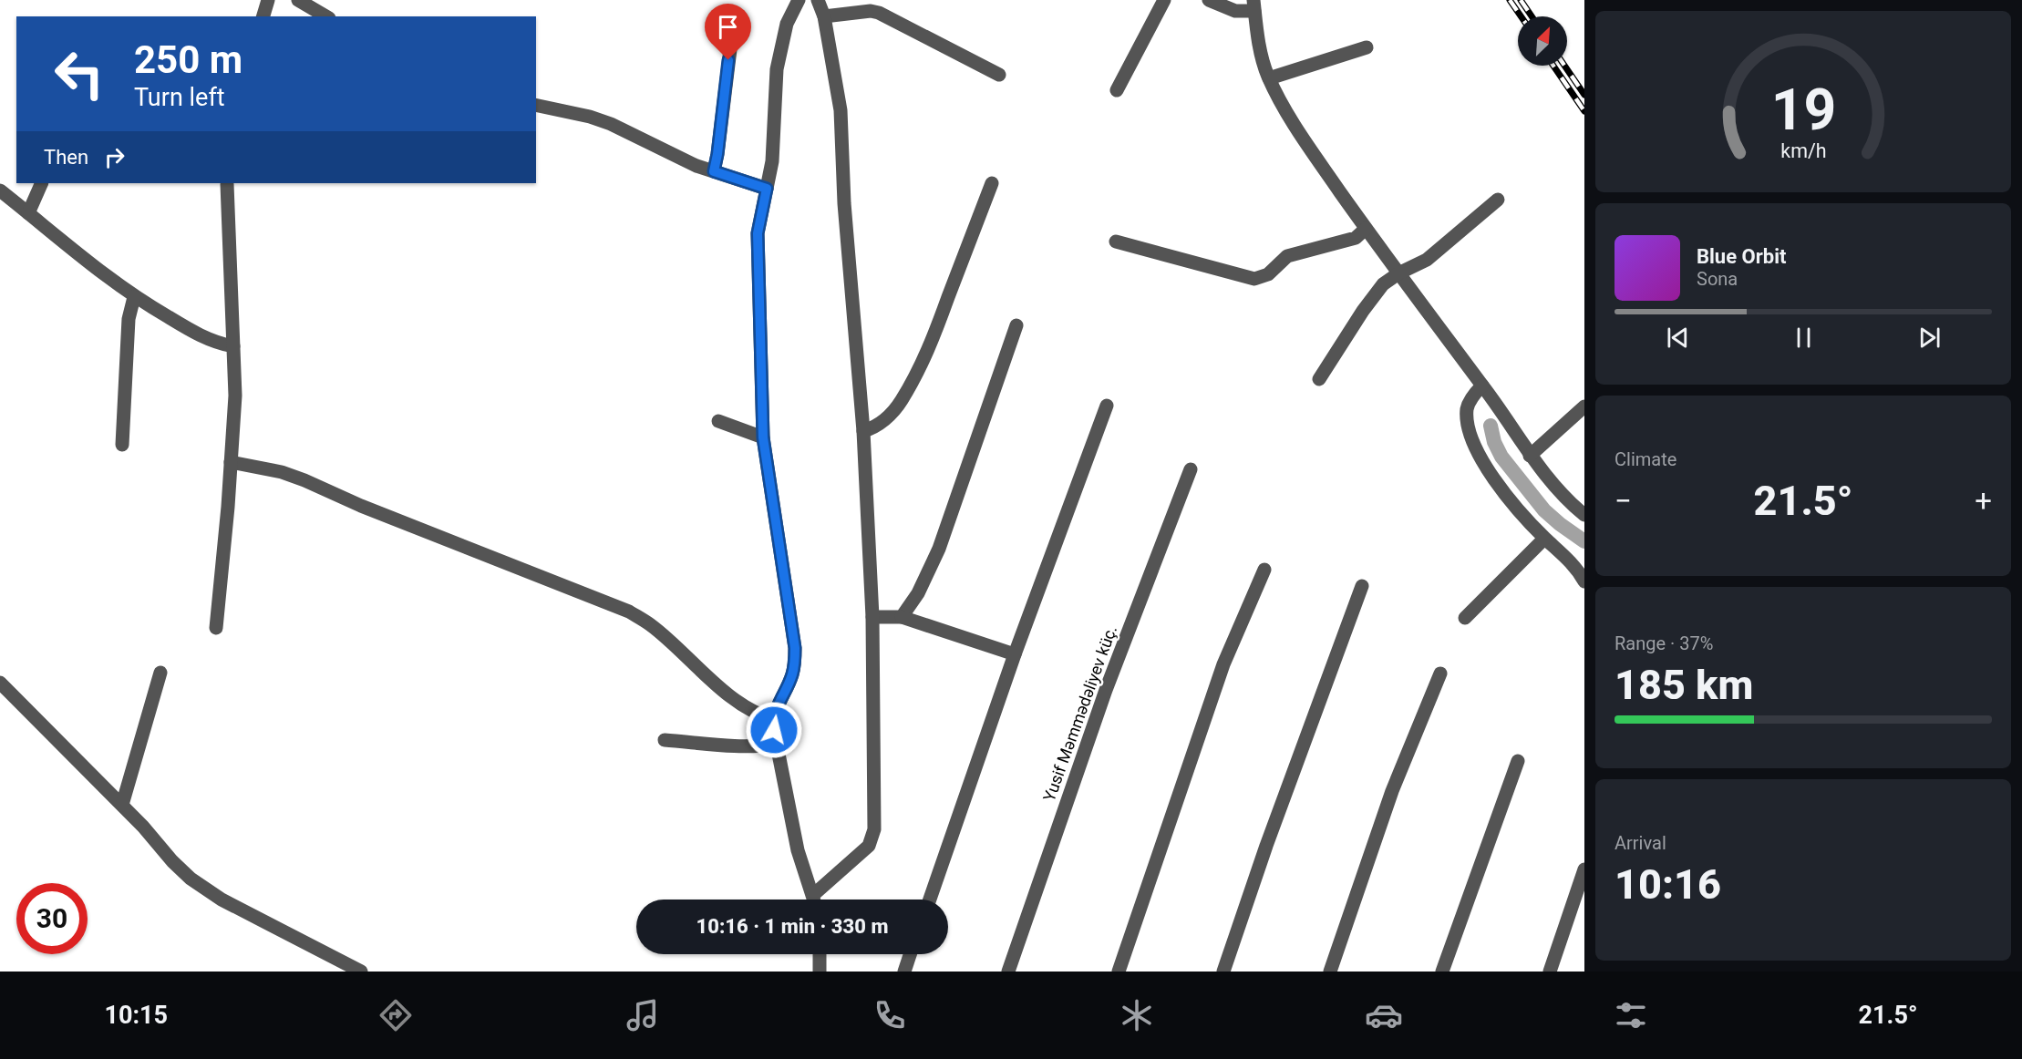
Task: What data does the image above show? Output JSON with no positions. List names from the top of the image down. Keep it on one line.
{"streets":{"street":["Yusif Məmmədəliyev küç."]},"north":"top right","page":{"turn":["250 m","Turn left"],"then":"Then","song":["Blue Orbit","Sona"],"tile":["Climate",["Range · 37%","185 km"],["Arrival","10:16"]],"heat":["−","21.5°","+"],"limit":"30","trip":"10:16 · 1 min · 330 m","tabs":["10:15","21.5°"],"gauge":["19","km/h"]}}
